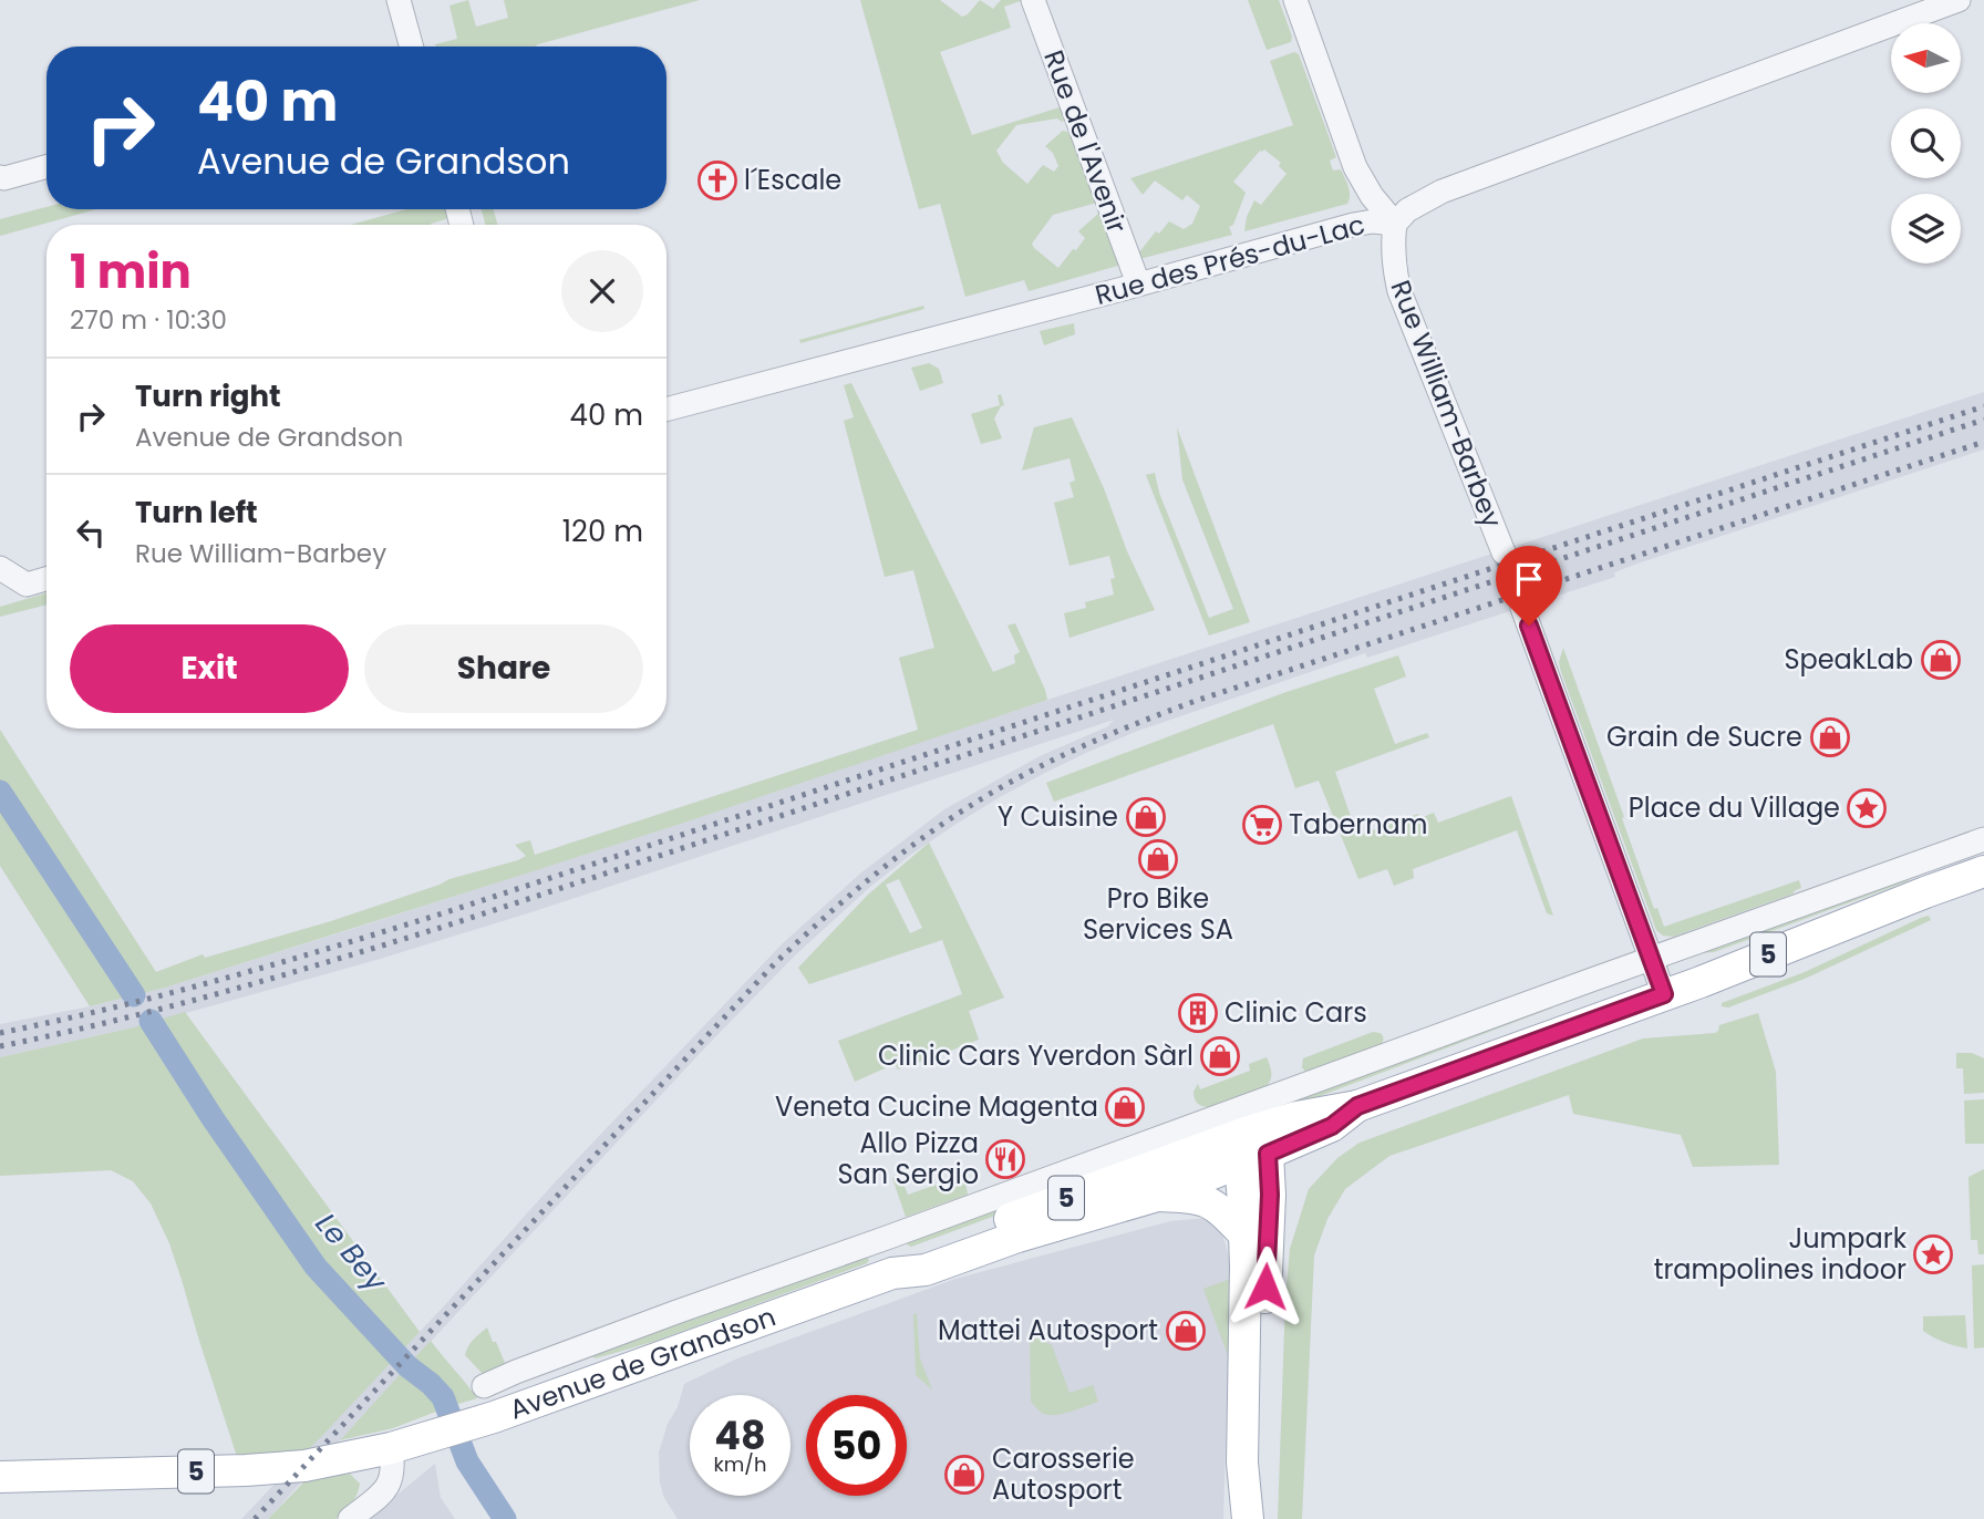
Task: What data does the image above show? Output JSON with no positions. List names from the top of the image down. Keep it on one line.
{"streets":{"main road":["5","Avenue de Grandson"],"street":["Rue de l'Avenir","Rue des Prés-du-Lac","Rue William-Barbey"]},"crossings":[["Rue de l'Avenir","Rue des Prés-du-Lac"],["Rue des Prés-du-Lac","Rue William-Barbey"],["5","Avenue de Grandson"]],"water":["Le Bey"],"places":{"church":["l´Escale"],"shop":["SpeakLab","Grain de Sucre","Y Cuisine","Pro Bike Services SA","Clinic Cars Yverdon Sàrl","Veneta Cucine Magenta","Mattei Autosport","Carosserie Autosport"],"place":["Place du Village","Jumpark trampolines indoor"],"supermarket":["Tabernam"],"building":["Clinic Cars"],"restaurant":["Allo Pizza San Sergio"]},"north":"left","page":{"turn":["40 m","Avenue de Grandson"],"heading":["1 min","270 m · 10:30"],"list":[{"name":"Turn right","note":"Avenue de Grandson","value":"40 m"},{"name":"Turn left","note":"Rue William-Barbey","value":"120 m"}],"buttons":["Exit","Share"],"speed":"48 km/h","limit":"50"}}
